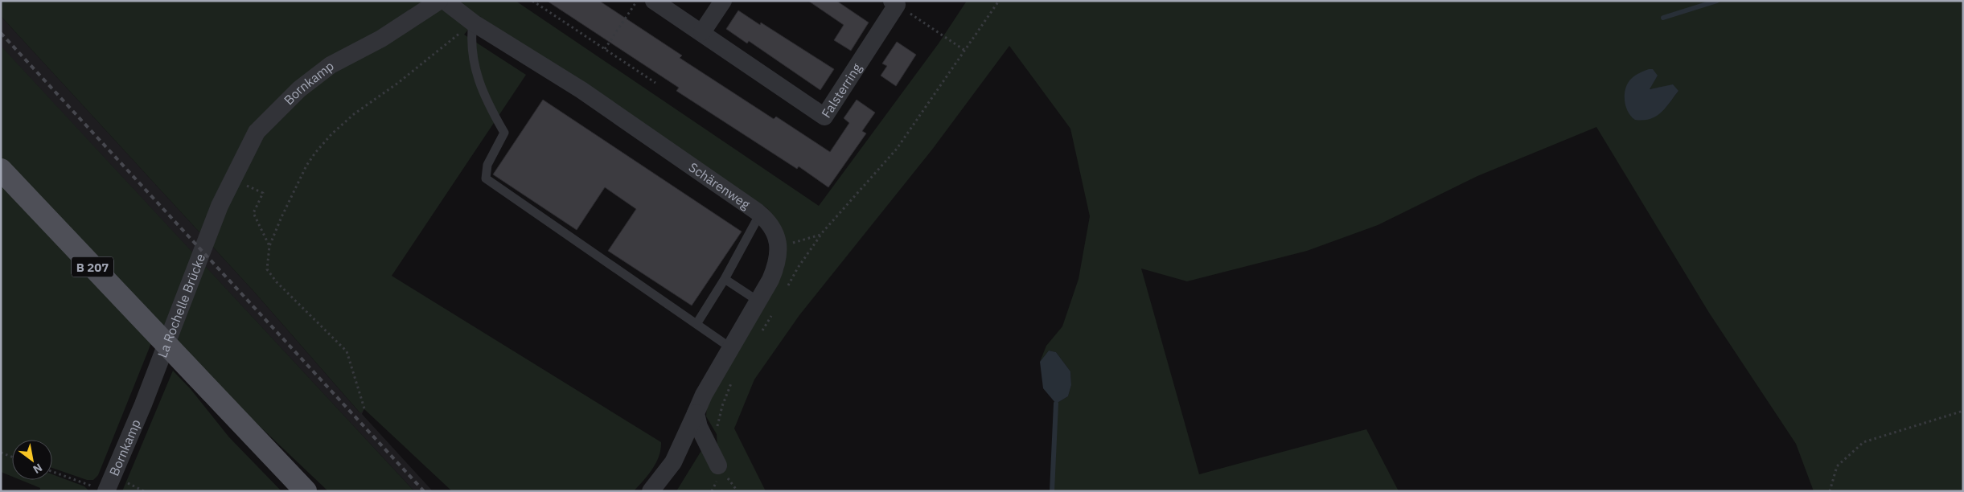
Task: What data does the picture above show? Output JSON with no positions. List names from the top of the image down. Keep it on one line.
{"streets":{"main road":["B 207"],"street":["Bornkamp","Falsterring","Schärenweg","La Rochelle Brücke"]},"crossings":[["Bornkamp","La Rochelle Brücke"]],"north":"bottom right"}
